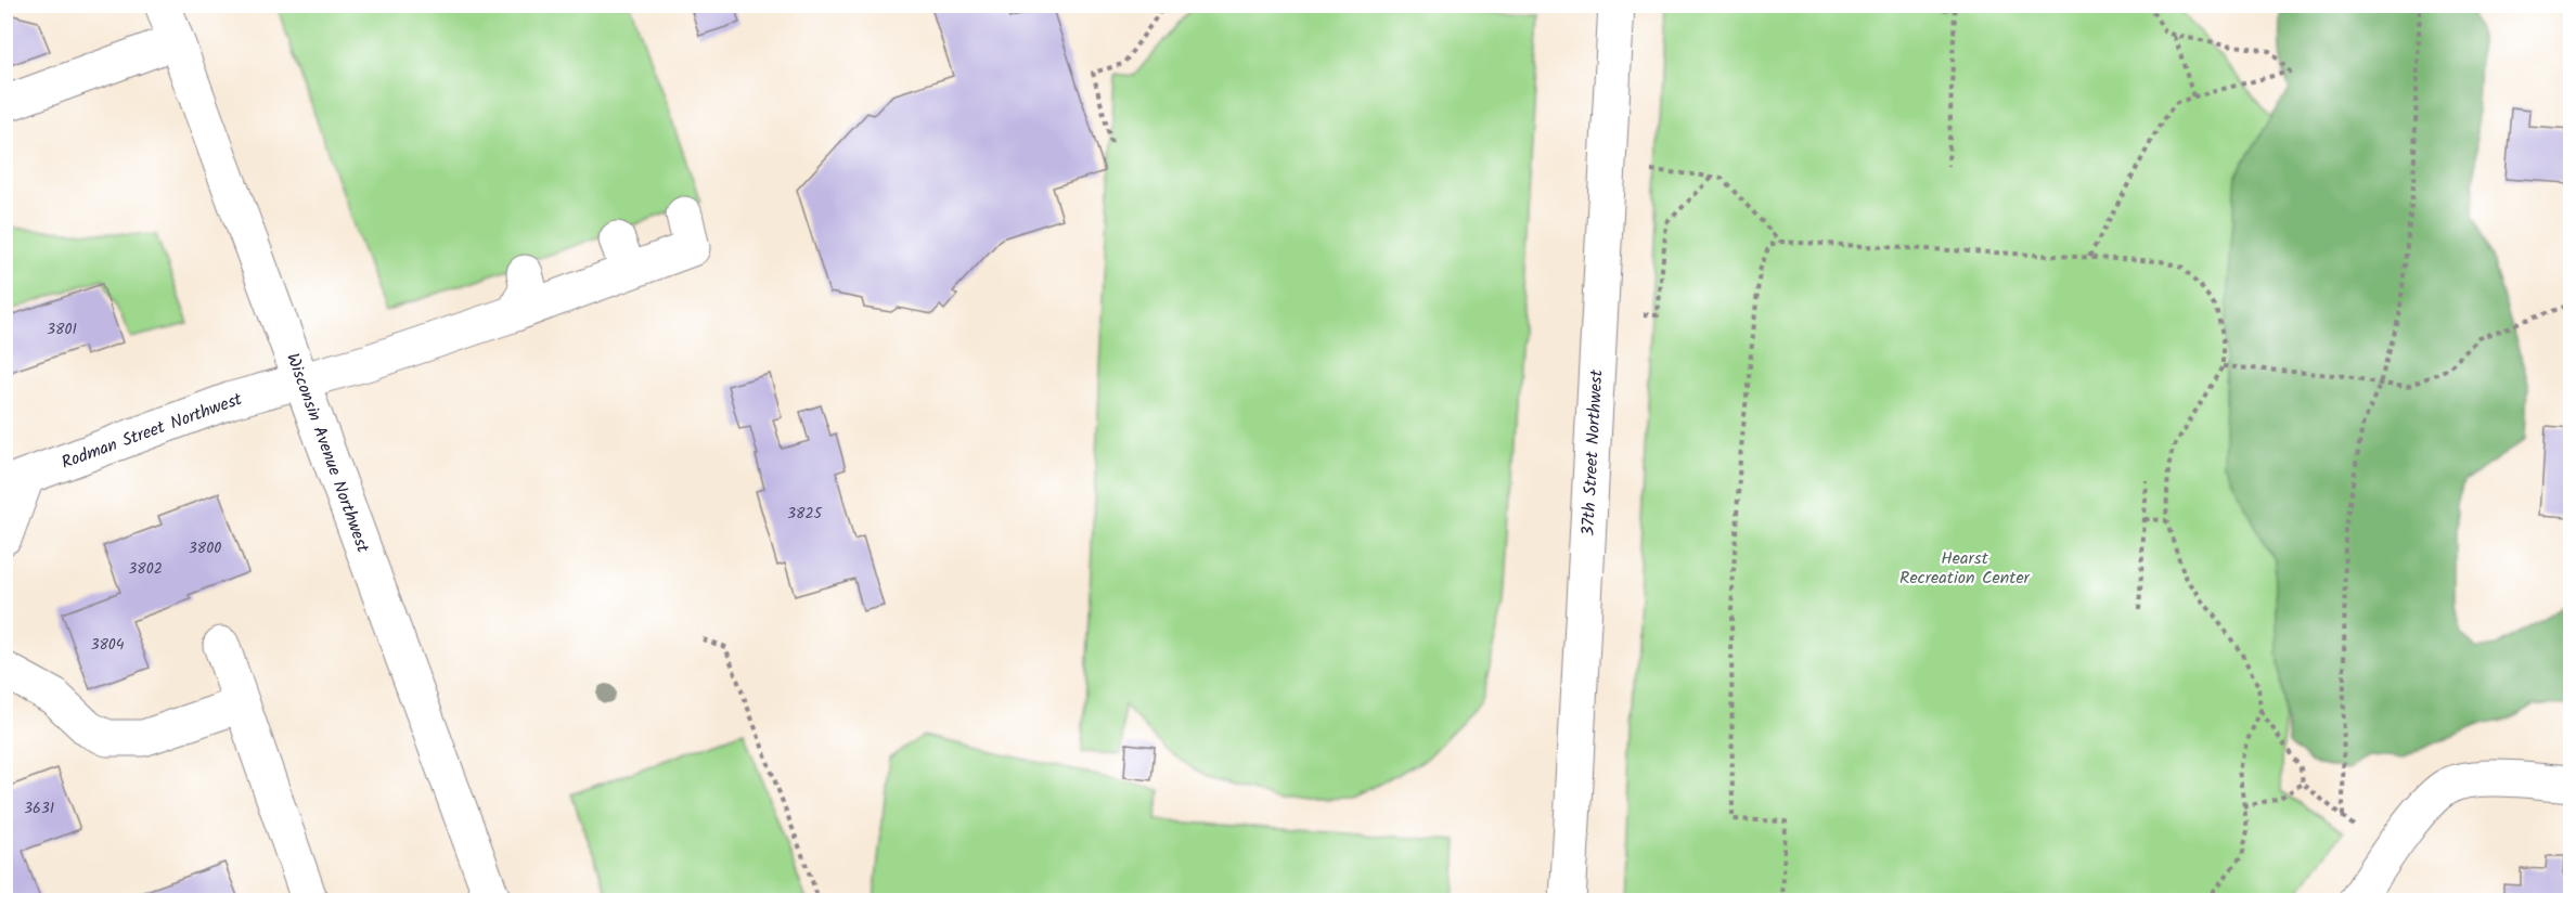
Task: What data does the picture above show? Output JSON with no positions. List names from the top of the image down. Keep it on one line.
{"streets":{"street":["Rodman Street Northwest","Wisconsin Avenue Northwest","37th Street Northwest"]},"crossings":[["Rodman Street Northwest","Wisconsin Avenue Northwest"]],"parks":["Hearst Recreation Center"],"house_numbers":["3801","3825","3800","3802","3804","3631"]}
